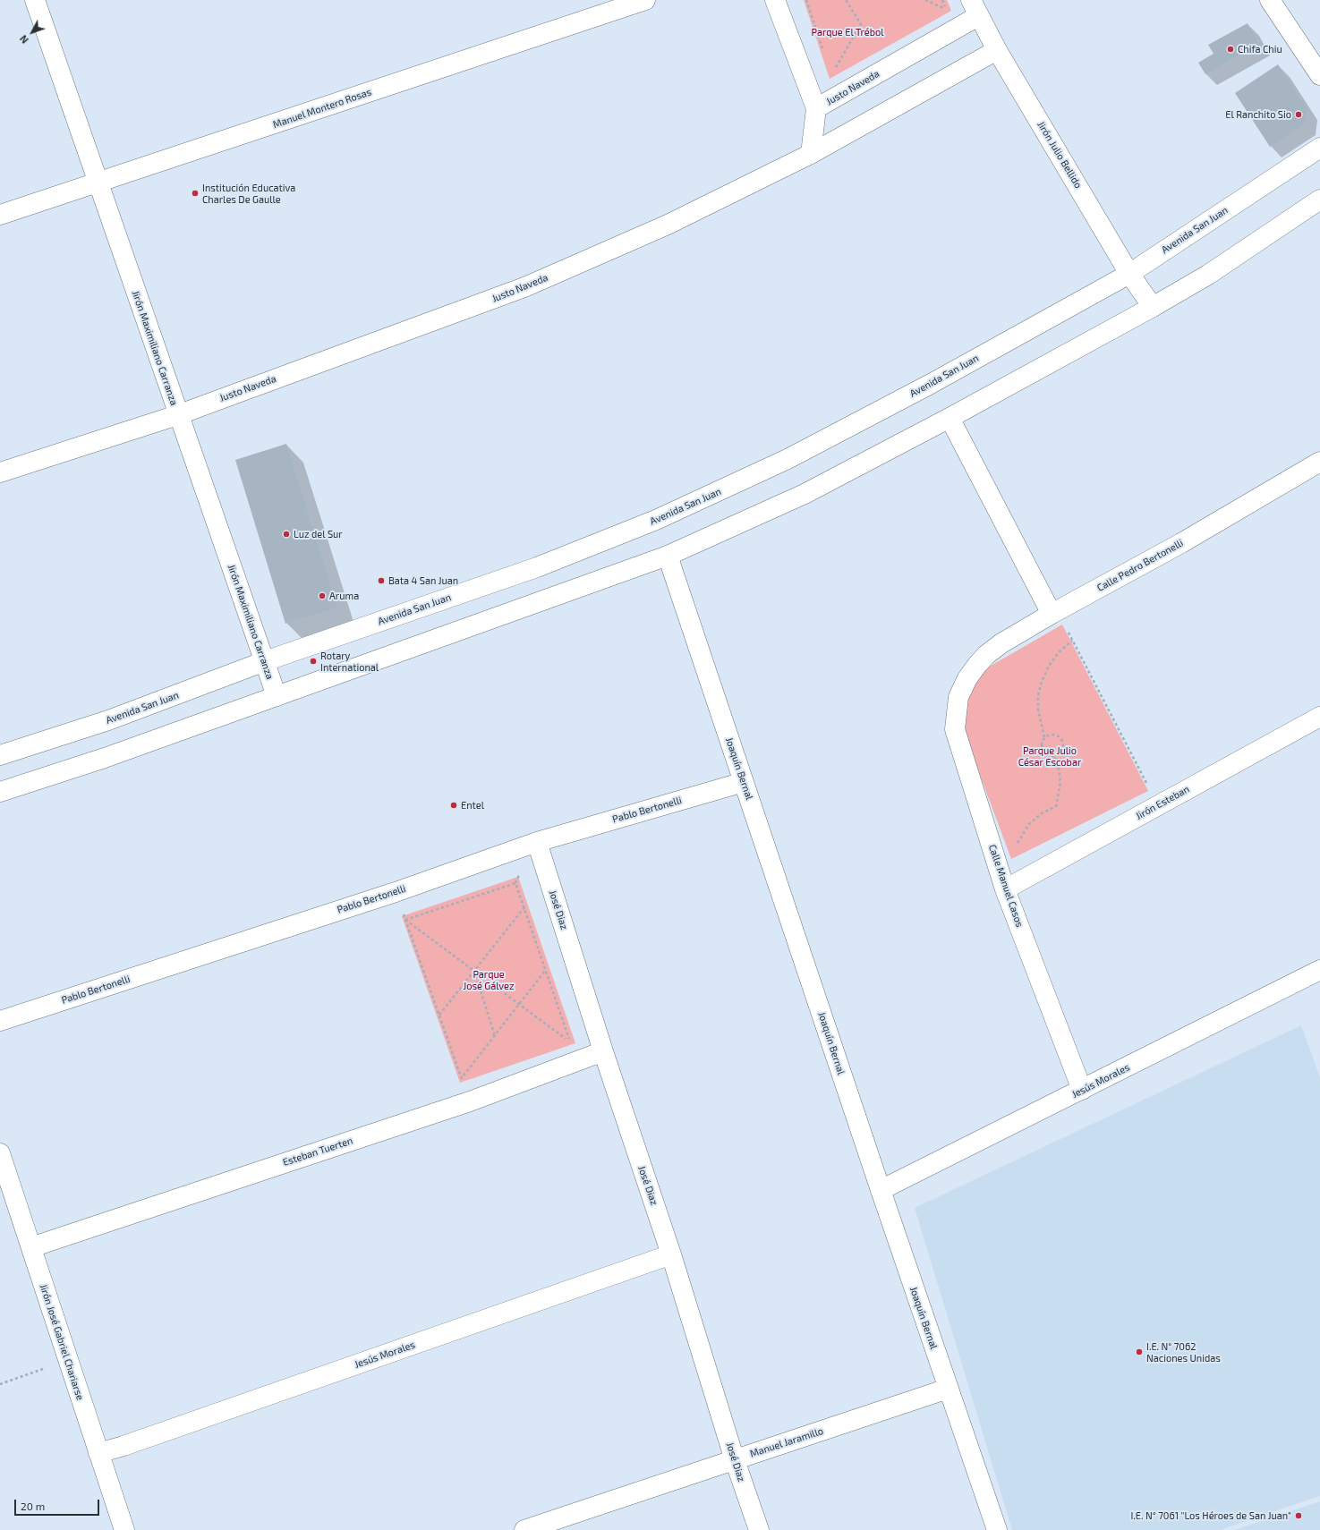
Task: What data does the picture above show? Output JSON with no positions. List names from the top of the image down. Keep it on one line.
{"streets":{"street":["Justo Naveda","Manuel Montero Rosas","Jirón Julio Bellido","Avenida San Juan","Jirón Maximiliano Carranza","Calle Pedro Bertonelli","Joaquín Bernal","Jirón Esteban","Pablo Bertonelli","Calle Manuel Casos","José Diaz","Jesús Morales","Esteban Tuerten","Jirón José Gabriel Chariarse","Manuel Jaramillo"]},"crossings":[["Justo Naveda","Jirón Julio Bellido"],["Justo Naveda","Jirón Maximiliano Carranza"],["Manuel Montero Rosas","Jirón Maximiliano Carranza"],["Jirón Julio Bellido","Avenida San Juan"],["Avenida San Juan","Jirón Maximiliano Carranza"],["Calle Pedro Bertonelli","Calle Manuel Casos"],["Joaquín Bernal","Pablo Bertonelli"],["Joaquín Bernal","Jesús Morales"],["Joaquín Bernal","Manuel Jaramillo"],["Jirón Esteban","Calle Manuel Casos"],["Pablo Bertonelli","José Diaz"],["Calle Manuel Casos","Jesús Morales"],["José Diaz","Jesús Morales"],["José Diaz","Esteban Tuerten"],["José Diaz","Manuel Jaramillo"],["Jesús Morales","Jirón José Gabriel Chariarse"],["Esteban Tuerten","Jirón José Gabriel Chariarse"]],"parks":["Parque El Trébol","Parque Julio César Escobar","Parque José Gálvez"],"places":["Chifa Chiu","El Ranchito Sio","Institución Educativa Charles De Gaulle","Luz del Sur","Bata 4 San Juan","Aruma","Rotary International","Entel","I.E. N° 7062 Naciones Unidas","I.E. N° 7061 \"Los Héroes de San Juan\""],"scale_bar":"20 m","north":"bottom left"}
